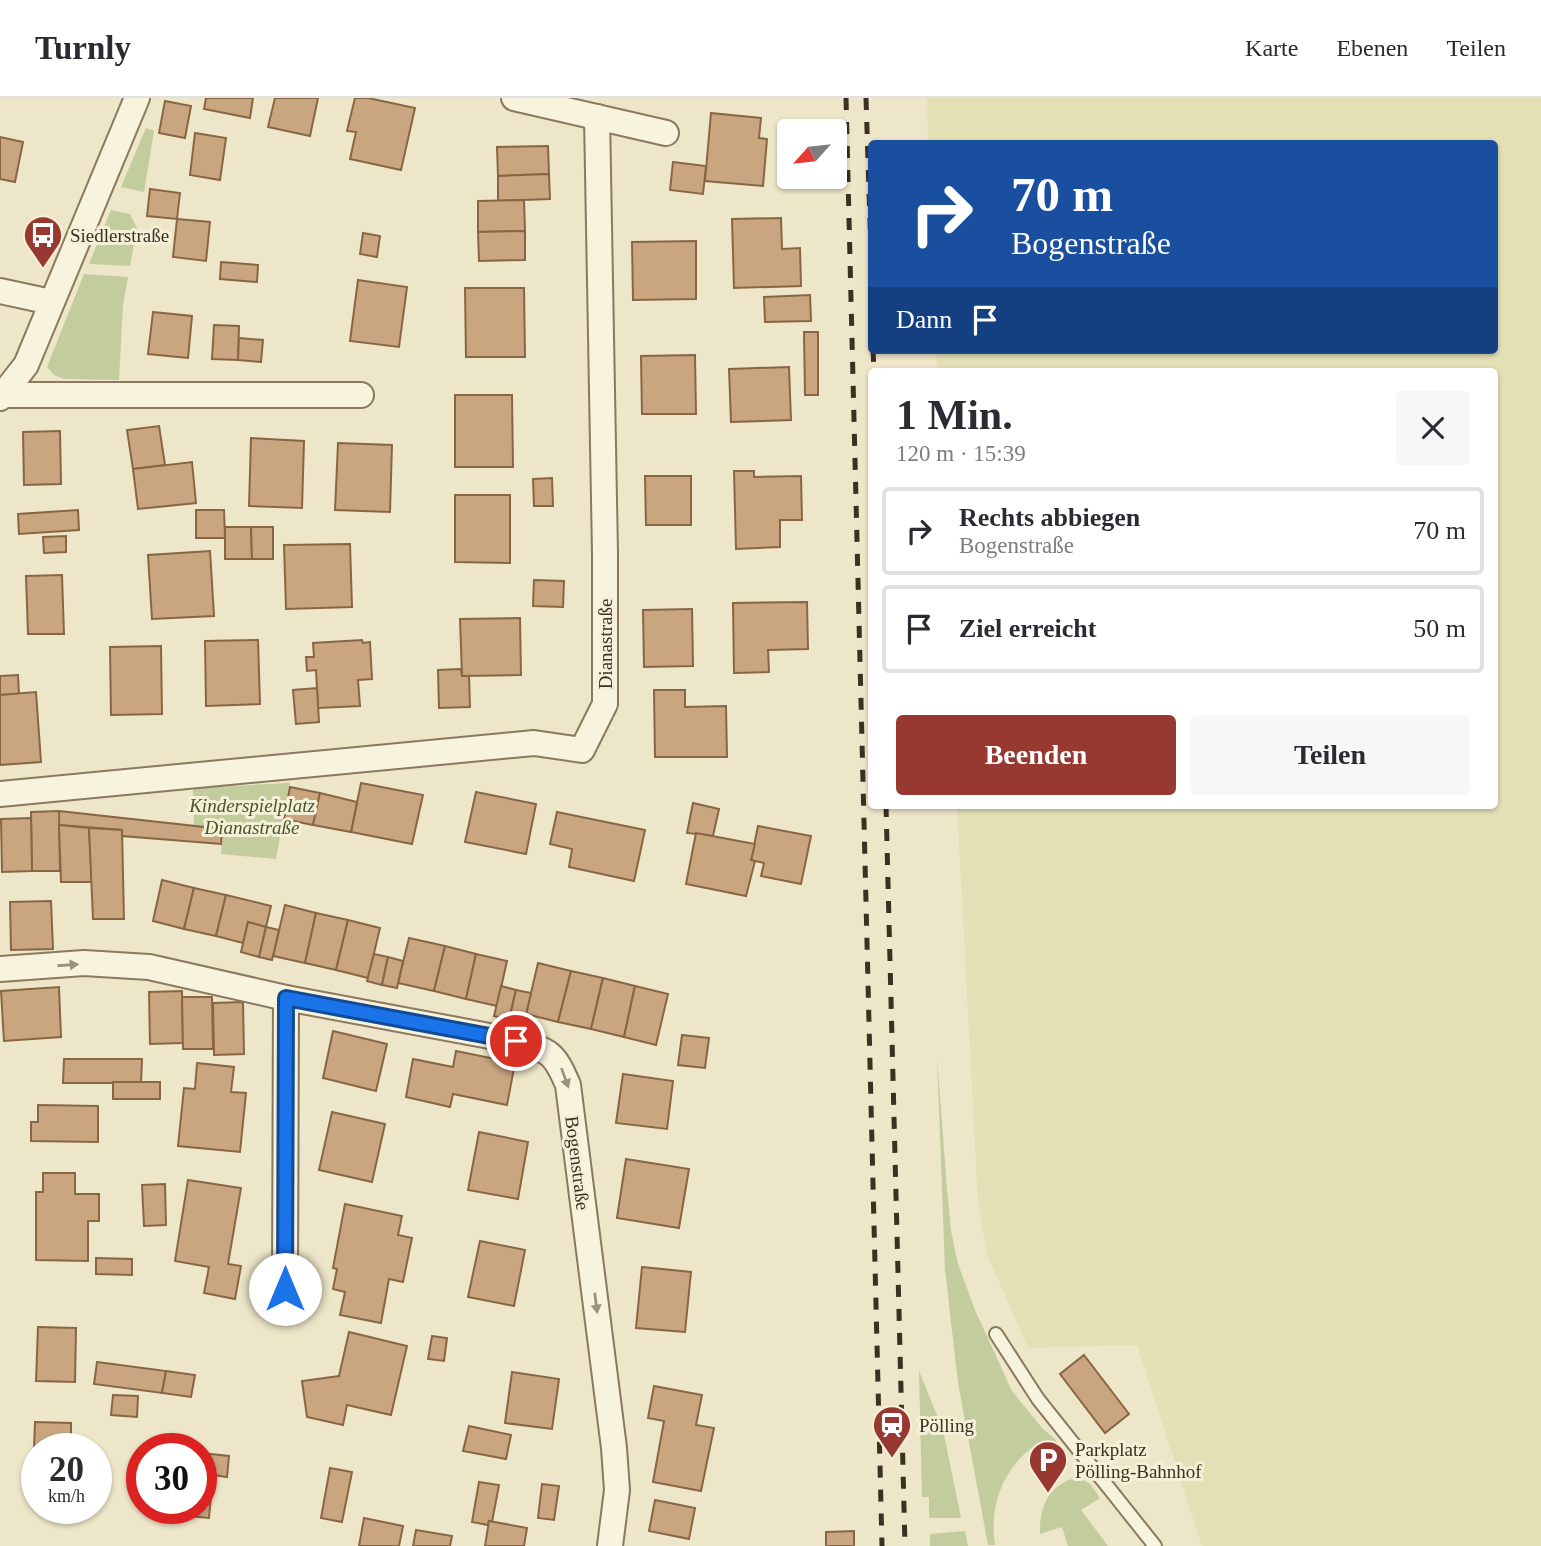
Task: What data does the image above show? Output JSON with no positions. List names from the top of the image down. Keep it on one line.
{"streets":{"street":["Dianastraße","Bogenstraße"]},"parks":["Kinderspielplatz Dianastraße"],"places":{"bus stop":["Siedlerstraße"],"station":["Pölling"],"parking":["Parkplatz Pölling-Bahnhof"]},"north":"bottom left","page":{"header":"Turnly","nav":["Karte","Ebenen","Teilen"],"turn":["70 m","Bogenstraße"],"then":"Dann","heading":["1 Min.","120 m · 15:39"],"list":[{"name":"Rechts abbiegen","note":"Bogenstraße","value":"70 m"},{"name":"Ziel erreicht","value":"50 m"}],"buttons":["Beenden","Teilen"],"speed":"20 km/h","limit":"30"}}
